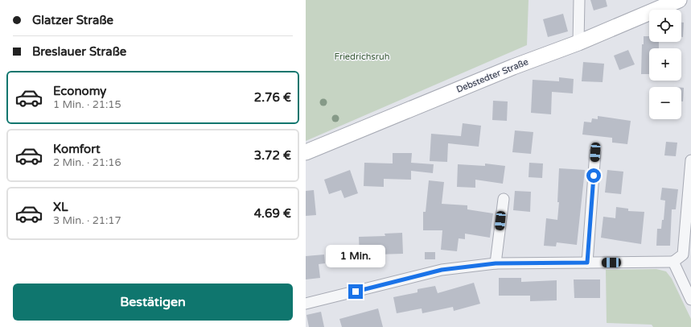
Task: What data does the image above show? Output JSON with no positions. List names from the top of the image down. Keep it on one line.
{"streets":{"main road":["Debstedter Straße"]},"parks":["Friedrichsruh"],"page":{"banner":["Glatzer Straße","Breslauer Straße"],"map_buttons":["+","−"],"list":[{"name":"Economy","note":"1 Min. · 21:15","value":"2.76 €"},{"name":"Komfort","note":"2 Min. · 21:16","value":"3.72 €"},{"name":"XL","note":"3 Min. · 21:17","value":"4.69 €"}],"bubble":"1 Min.","buttons":"Bestätigen"}}
